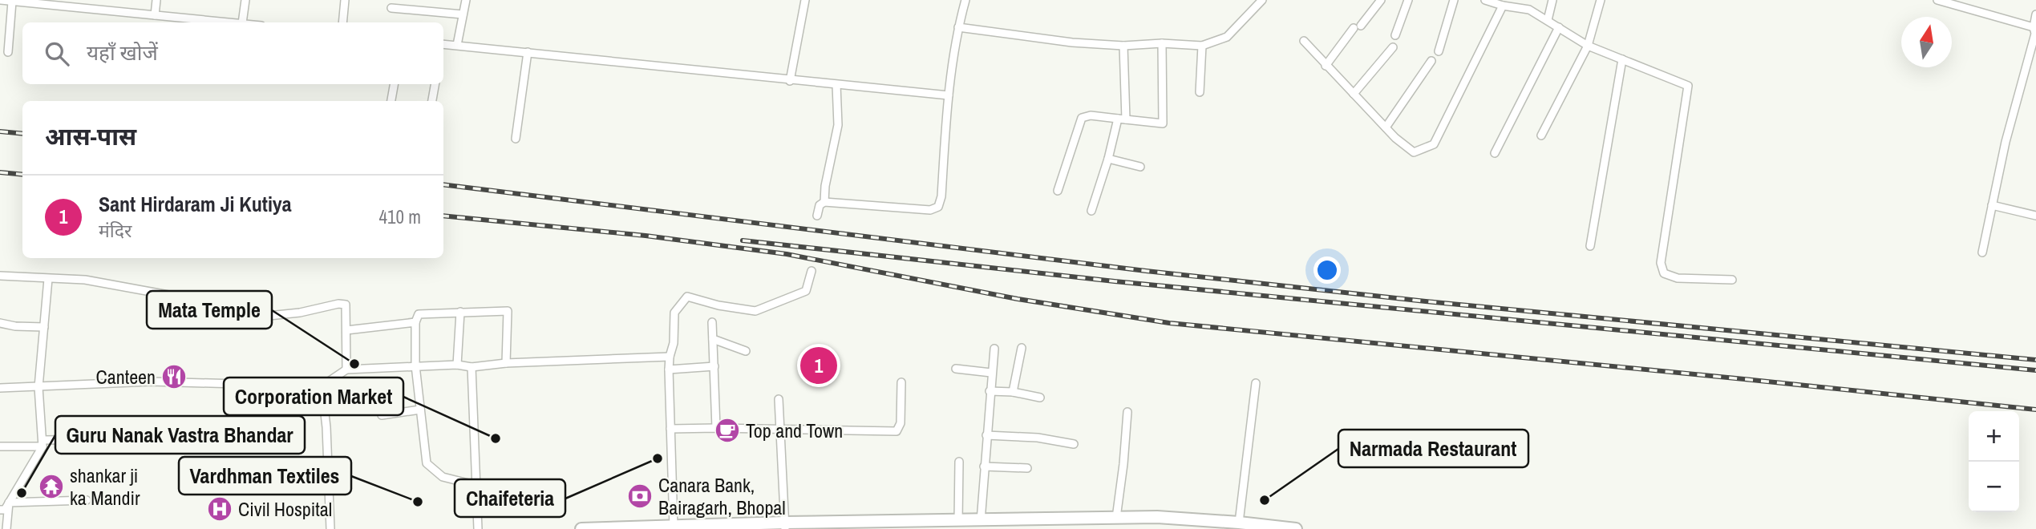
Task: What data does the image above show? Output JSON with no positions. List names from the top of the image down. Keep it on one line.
{"places":{"other":["Mata Temple","Corporation Market","Chaifeteria","Guru Nanak Vastra Bhandar","Narmada Restaurant","Vardhman Textiles"],"restaurant":["Canteen"],"cafe":["Top and Town"],"temple":["shankar ji ka Mandir"],"bank":["Canara Bank, Bairagarh, Bhopal"],"hospital":["Civil Hospital"]},"north":"top","page":{"search":"यहाँ खोजें","heading":"आस-पास","list":[{"mark":"1","name":"Sant Hirdaram Ji Kutiya","note":"मंदिर","value":"410 m"}],"pins":"1","map_buttons":["+","−"]}}
